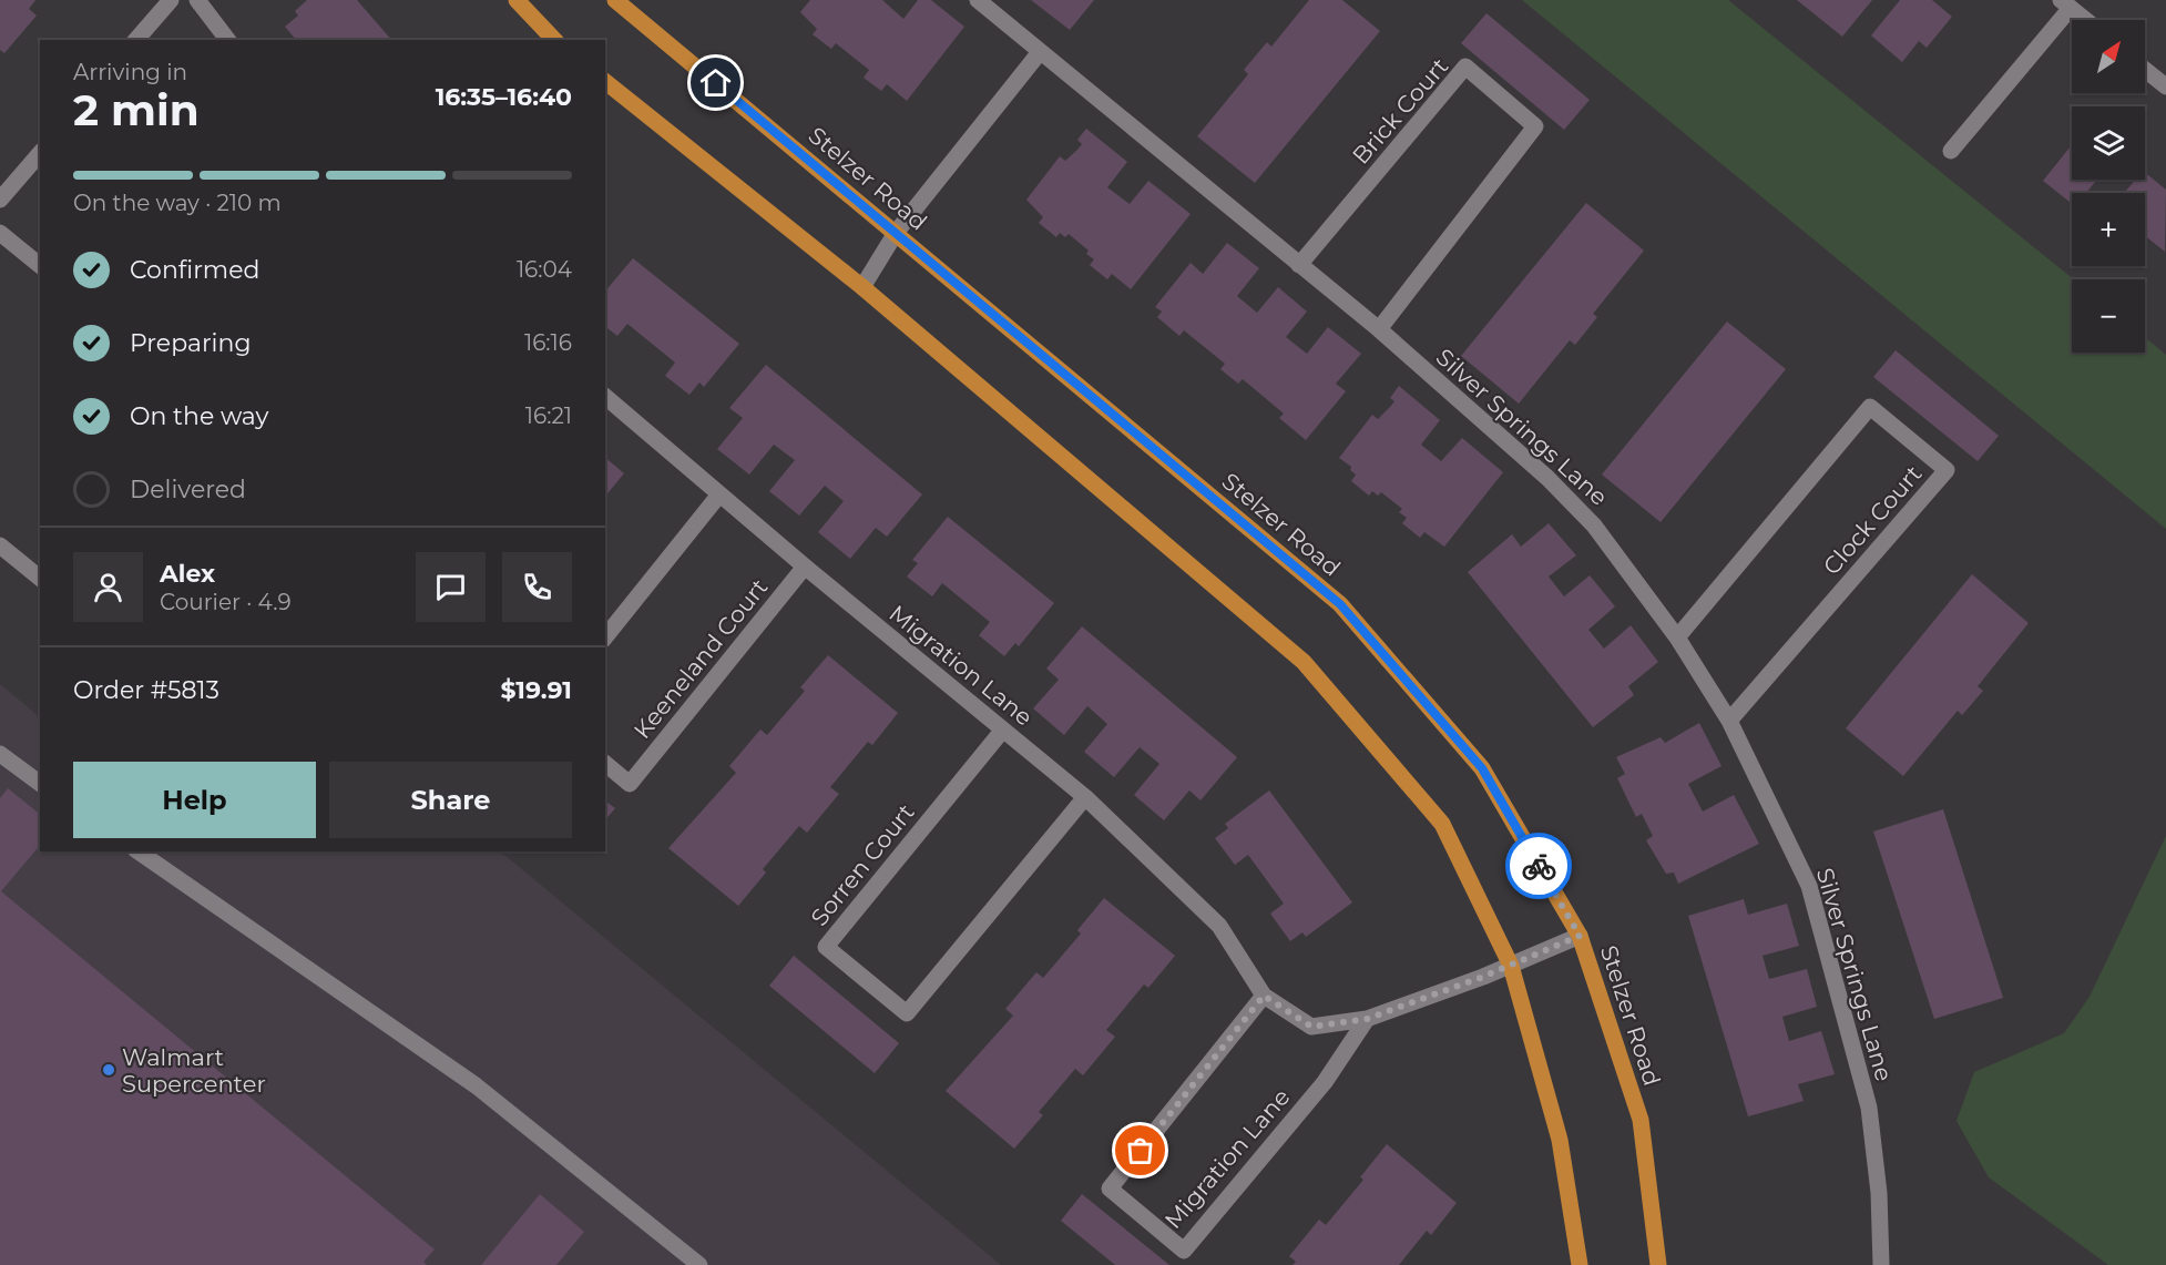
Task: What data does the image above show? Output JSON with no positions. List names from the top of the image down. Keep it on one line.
{"streets":{"main road":["Stelzer Road"],"street":["Brick Court","Silver Springs Lane","Clock Court","Keeneland Court","Migration Lane","Sorren Court"]},"crossings":[["Brick Court","Silver Springs Lane"],["Stelzer Road","Migration Lane"],["Silver Springs Lane","Clock Court"],["Keeneland Court","Migration Lane"],["Migration Lane","Sorren Court"]],"places":["Walmart Supercenter"],"north":"top right","page":{"map_buttons":["+","−"],"heading":["2 min","Arriving in","16:35–16:40"],"panel":["Alex","Courier · 4.9","Order #5813","$19.91"],"bar":"On the way · 210 m","list":[["Confirmed","16:04"],["Preparing","16:16"],["On the way","16:21"],"Delivered"],"buttons":["Help","Share"]}}
